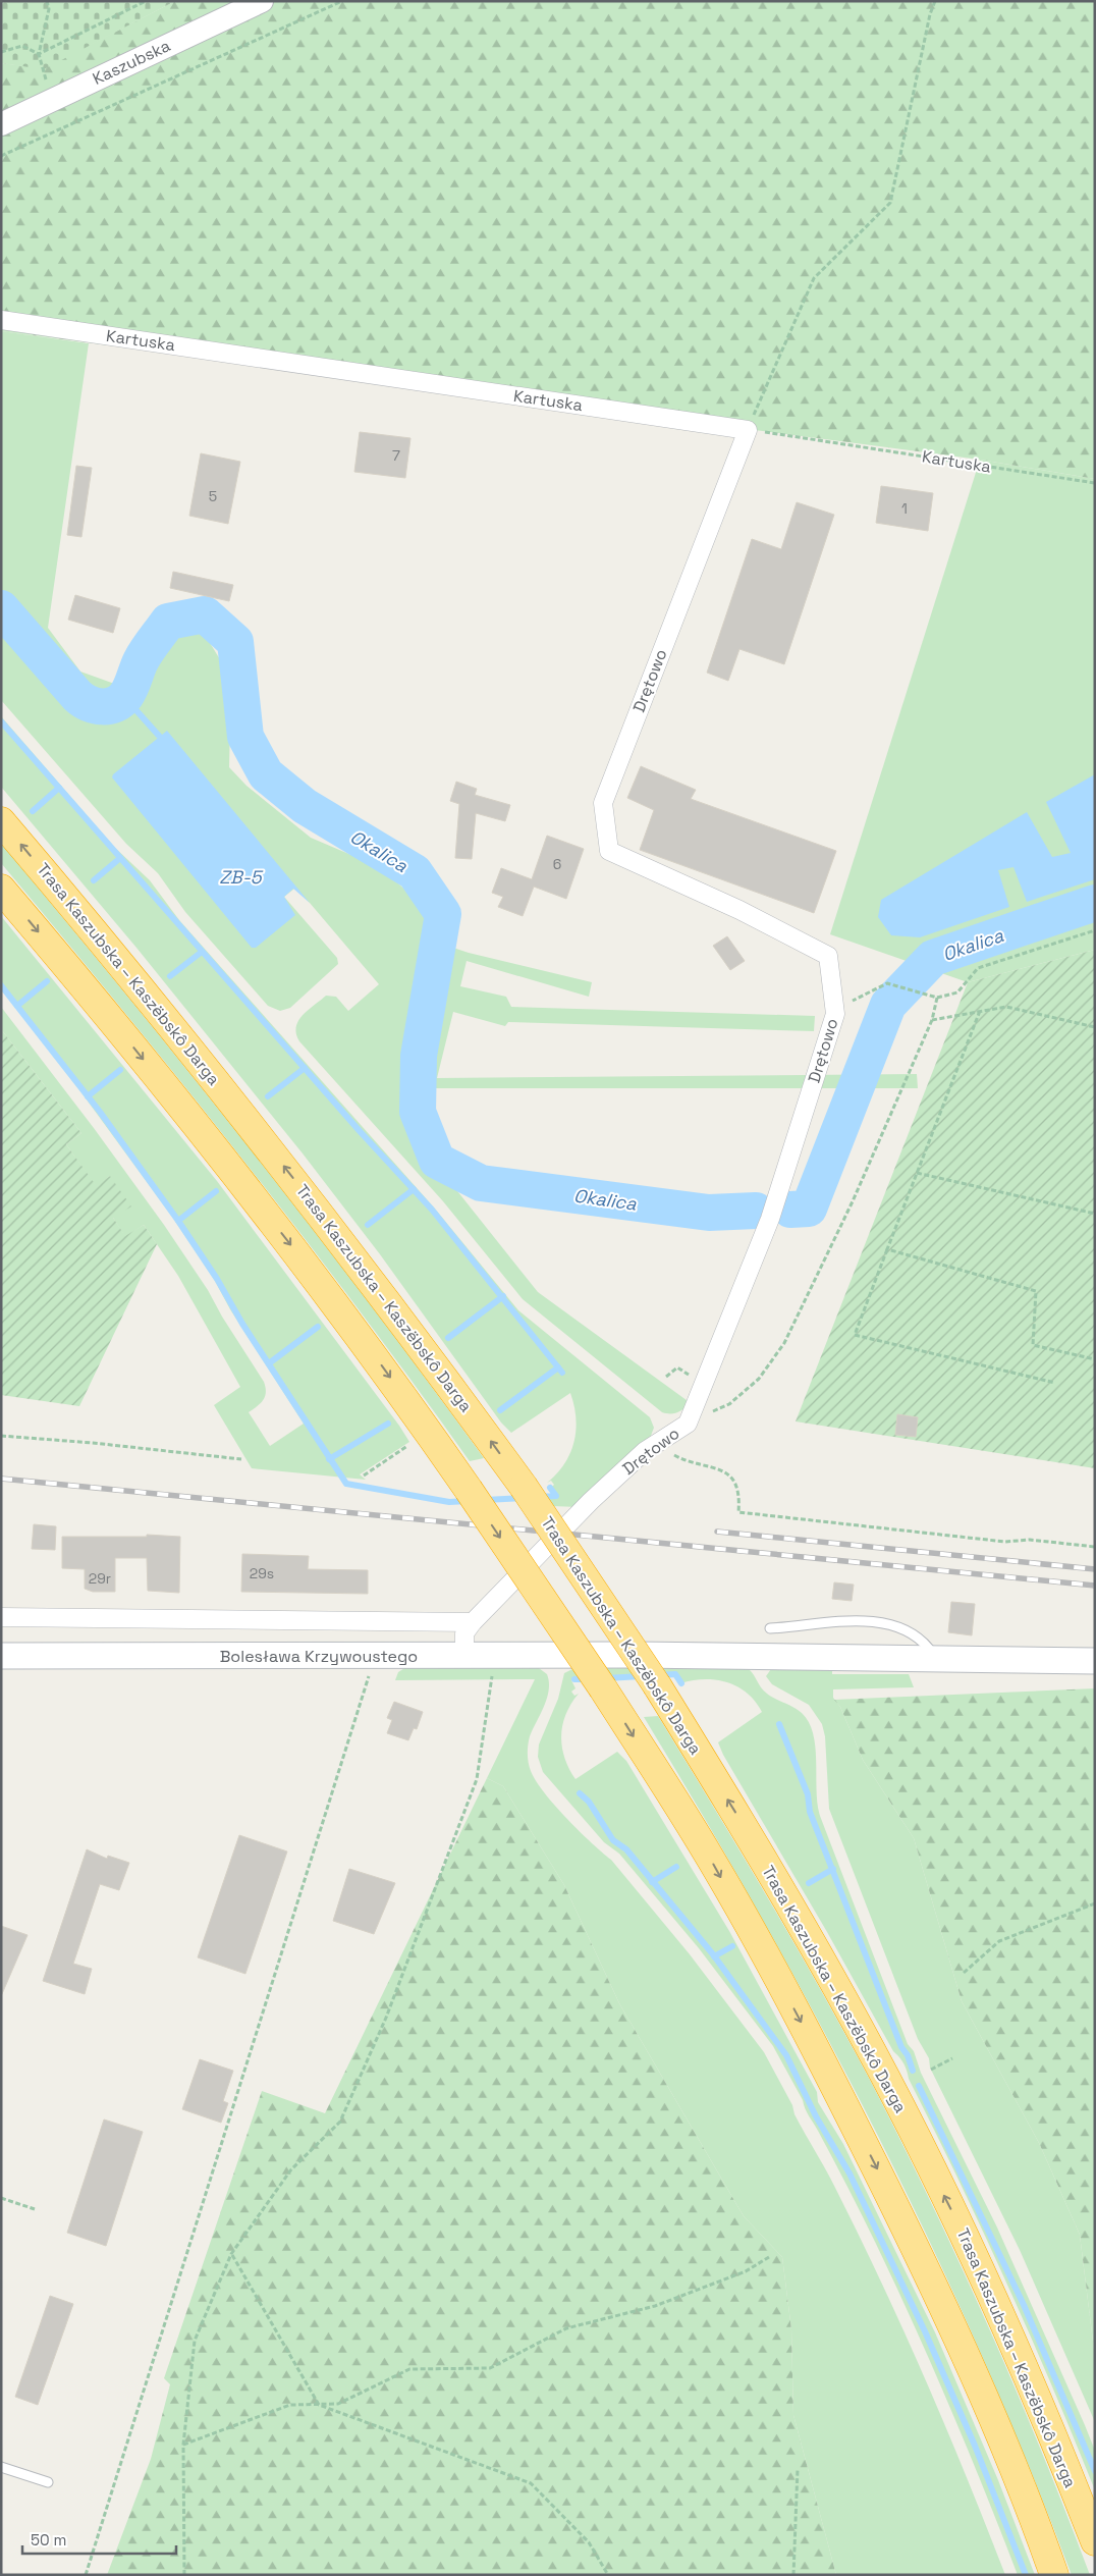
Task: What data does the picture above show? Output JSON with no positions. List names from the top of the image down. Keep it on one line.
{"streets":{"highway":["Trasa Kaszubska – Kaszëbskô Darga"],"main road":["Bolesława Krzywoustego"],"street":["Kaszubska","Kartuska","Drętowo"]},"crossings":[["Kartuska","Drętowo"],["Drętowo","Bolesława Krzywoustego"]],"water":["Okalica","ZB-5"],"house_numbers":["7","5","1","6","29s","29r"],"scale_bar":"50 m"}
